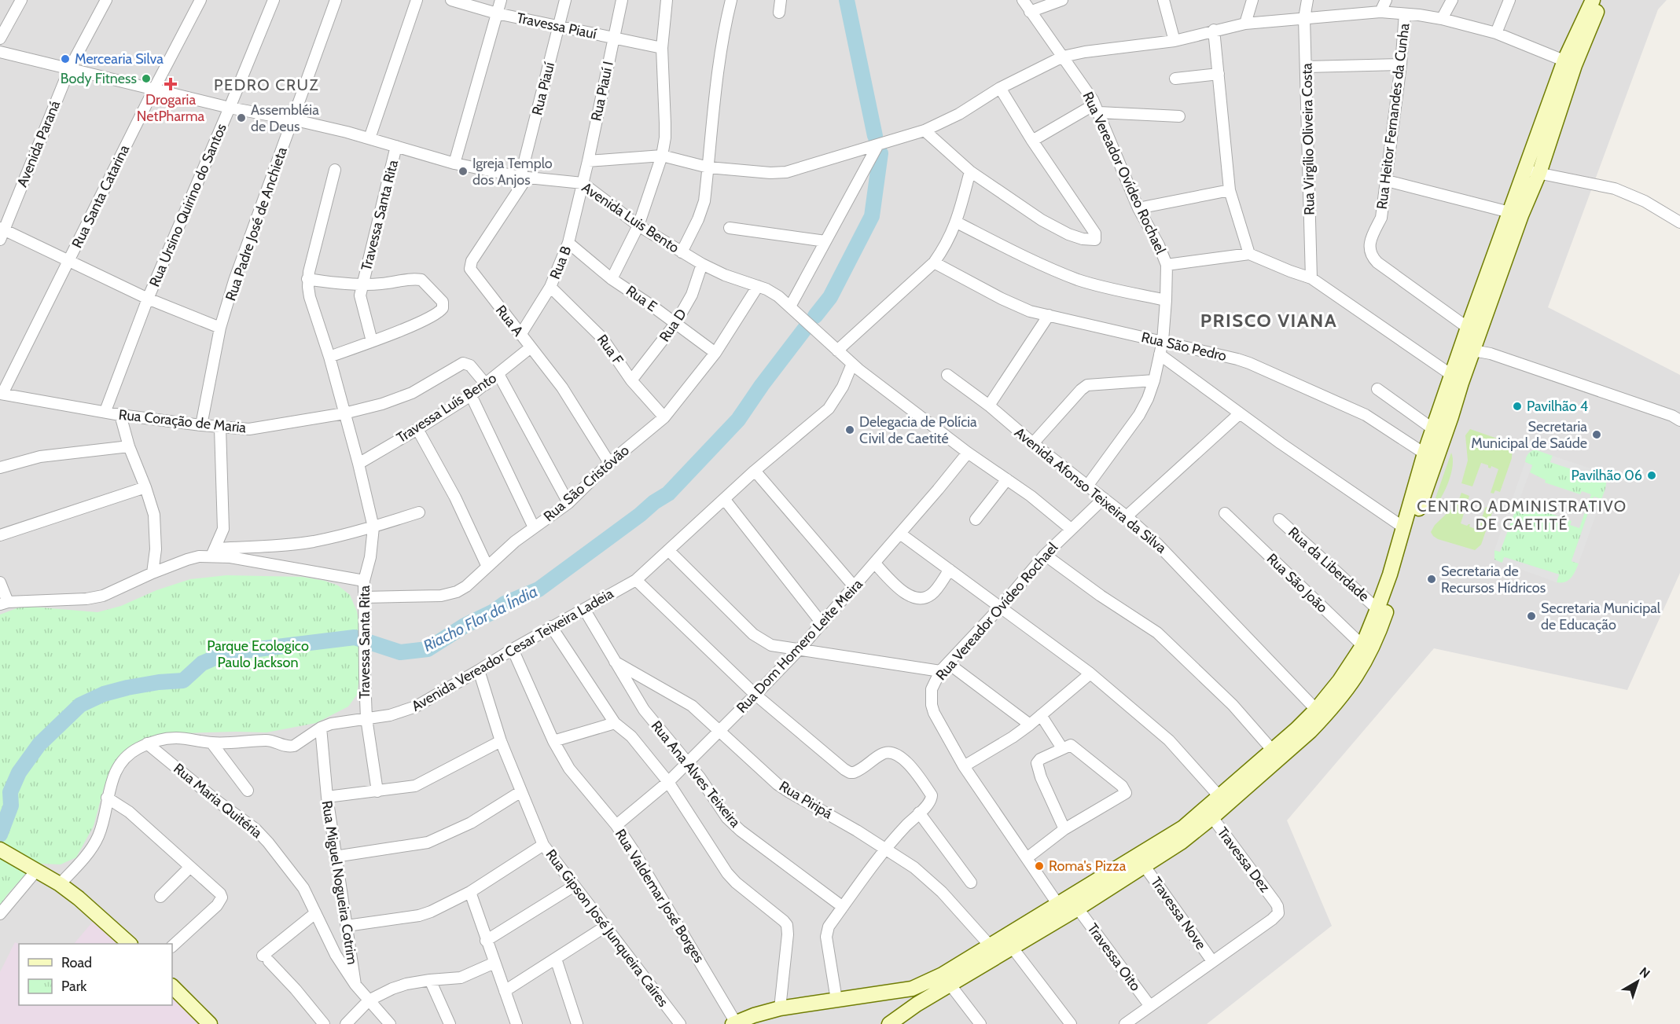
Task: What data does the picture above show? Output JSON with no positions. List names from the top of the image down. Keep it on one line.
{"streets":{"street":["Travessa Piauí","Rua Piauí","Rua Piauí I","Rua Heitor Fernandes da Cunha","Rua Virgílio Oliveira Costa","Avenida Paraná","Rua Vereador Ovídeo Rochael","Rua Santa Catarina","Rua Ursino Quirino do Santos","Travessa Santa Rita","Avenida Luis Bento","Rua Padre José de Anchieta","Rua B","Rua E","Rua A","Rua D","Rua São Pedro","Rua F","Travessa Luís Bento","Rua Coração de Maria","Rua São Cristóvão","Avenida Afonso Teixeira da Silva","Rua da Liberdade","Rua São João","Rua Dom Homero Leite Meira","Avenida Vereador Cesar Teixeira Ladeia","Rua Ana Alves Teixeira","Rua Piripá","Rua Maria Quitéria","Travessa Dez","Rua Miguel Nogueira Cotrim","Rua Valdemar José Borges","Travessa Nove","Rua Gipson José Junqueira Caíres","Travessa Oito"]},"crossings":[["Travessa Piauí","Rua Piauí"],["Travessa Piauí","Rua Piauí I"],["Rua Piauí","Avenida Luis Bento"],["Rua Piauí","Rua A"],["Rua Piauí I","Avenida Luis Bento"],["Rua Piauí I","Rua B"],["Avenida Paraná","Avenida Luis Bento"],["Rua Vereador Ovídeo Rochael","Avenida Luis Bento"],["Rua Vereador Ovídeo Rochael","Rua São Pedro"],["Rua Vereador Ovídeo Rochael","Avenida Afonso Teixeira da Silva"],["Rua Vereador Ovídeo Rochael","Travessa Oito"],["Rua Santa Catarina","Avenida Luis Bento"],["Rua Santa Catarina","Rua Coração de Maria"],["Rua Ursino Quirino do Santos","Avenida Luis Bento"],["Rua Ursino Quirino do Santos","Rua Coração de Maria"],["Travessa Santa Rita","Avenida Luis Bento"],["Travessa Santa Rita","Travessa Luís Bento"],["Travessa Santa Rita","Rua Coração de Maria"],["Travessa Santa Rita","Rua São Cristóvão"],["Travessa Santa Rita","Avenida Vereador Cesar Teixeira Ladeia"],["Avenida Luis Bento","Rua Padre José de Anchieta"],["Avenida Luis Bento","Rua B"],["Avenida Luis Bento","Rua A"],["Avenida Luis Bento","Rua D"],["Avenida Luis Bento","Rua São Cristóvão"],["Avenida Luis Bento","Rua Dom Homero Leite Meira"],["Avenida Luis Bento","Avenida Vereador Cesar Teixeira Ladeia"],["Rua Padre José de Anchieta","Rua Coração de Maria"],["Rua B","Rua E"],["Rua B","Rua A"],["Rua B","Rua F"],["Rua E","Rua D"],["Rua E","Rua São Cristóvão"],["Rua A","Travessa Luís Bento"],["Rua A","Rua São Cristóvão"],["Rua D","Rua F"],["Rua F","Rua São Cristóvão"],["Travessa Luís Bento","Rua Coração de Maria"],["Rua Dom Homero Leite Meira","Rua Ana Alves Teixeira"],["Rua Dom Homero Leite Meira","Rua Piripá"],["Rua Dom Homero Leite Meira","Rua Valdemar José Borges"],["Avenida Vereador Cesar Teixeira Ladeia","Rua Ana Alves Teixeira"],["Avenida Vereador Cesar Teixeira Ladeia","Rua Maria Quitéria"],["Avenida Vereador Cesar Teixeira Ladeia","Rua Miguel Nogueira Cotrim"],["Avenida Vereador Cesar Teixeira Ladeia","Rua Valdemar José Borges"],["Avenida Vereador Cesar Teixeira Ladeia","Rua Gipson José Junqueira Caíres"],["Rua Ana Alves Teixeira","Rua Piripá"],["Rua Maria Quitéria","Rua Miguel Nogueira Cotrim"],["Travessa Dez","Travessa Nove"]],"districts":["PEDRO CRUZ","PRISCO VIANA","CENTRO ADMINISTRATIVO DE CAETITÉ"],"water":["Riacho Flor da Índia"],"parks":["Parque Ecologico Paulo Jackson"],"places":{"other":["Mercearia Silva","Body Fitness","Assembléia de Deus","Igreja Templo dos Anjos","Pavilhão 4","Delegacia de Polícia Civil de Caetité","Secretaria Municipal de Saúde","Pavilhão 06","Secretaria de Recursos Hídricos","Secretaria Municipal de Educação","Roma's Pizza"],"health":["Drogaria NetPharma"]},"legend":["Road","Park"],"north":"top right"}
